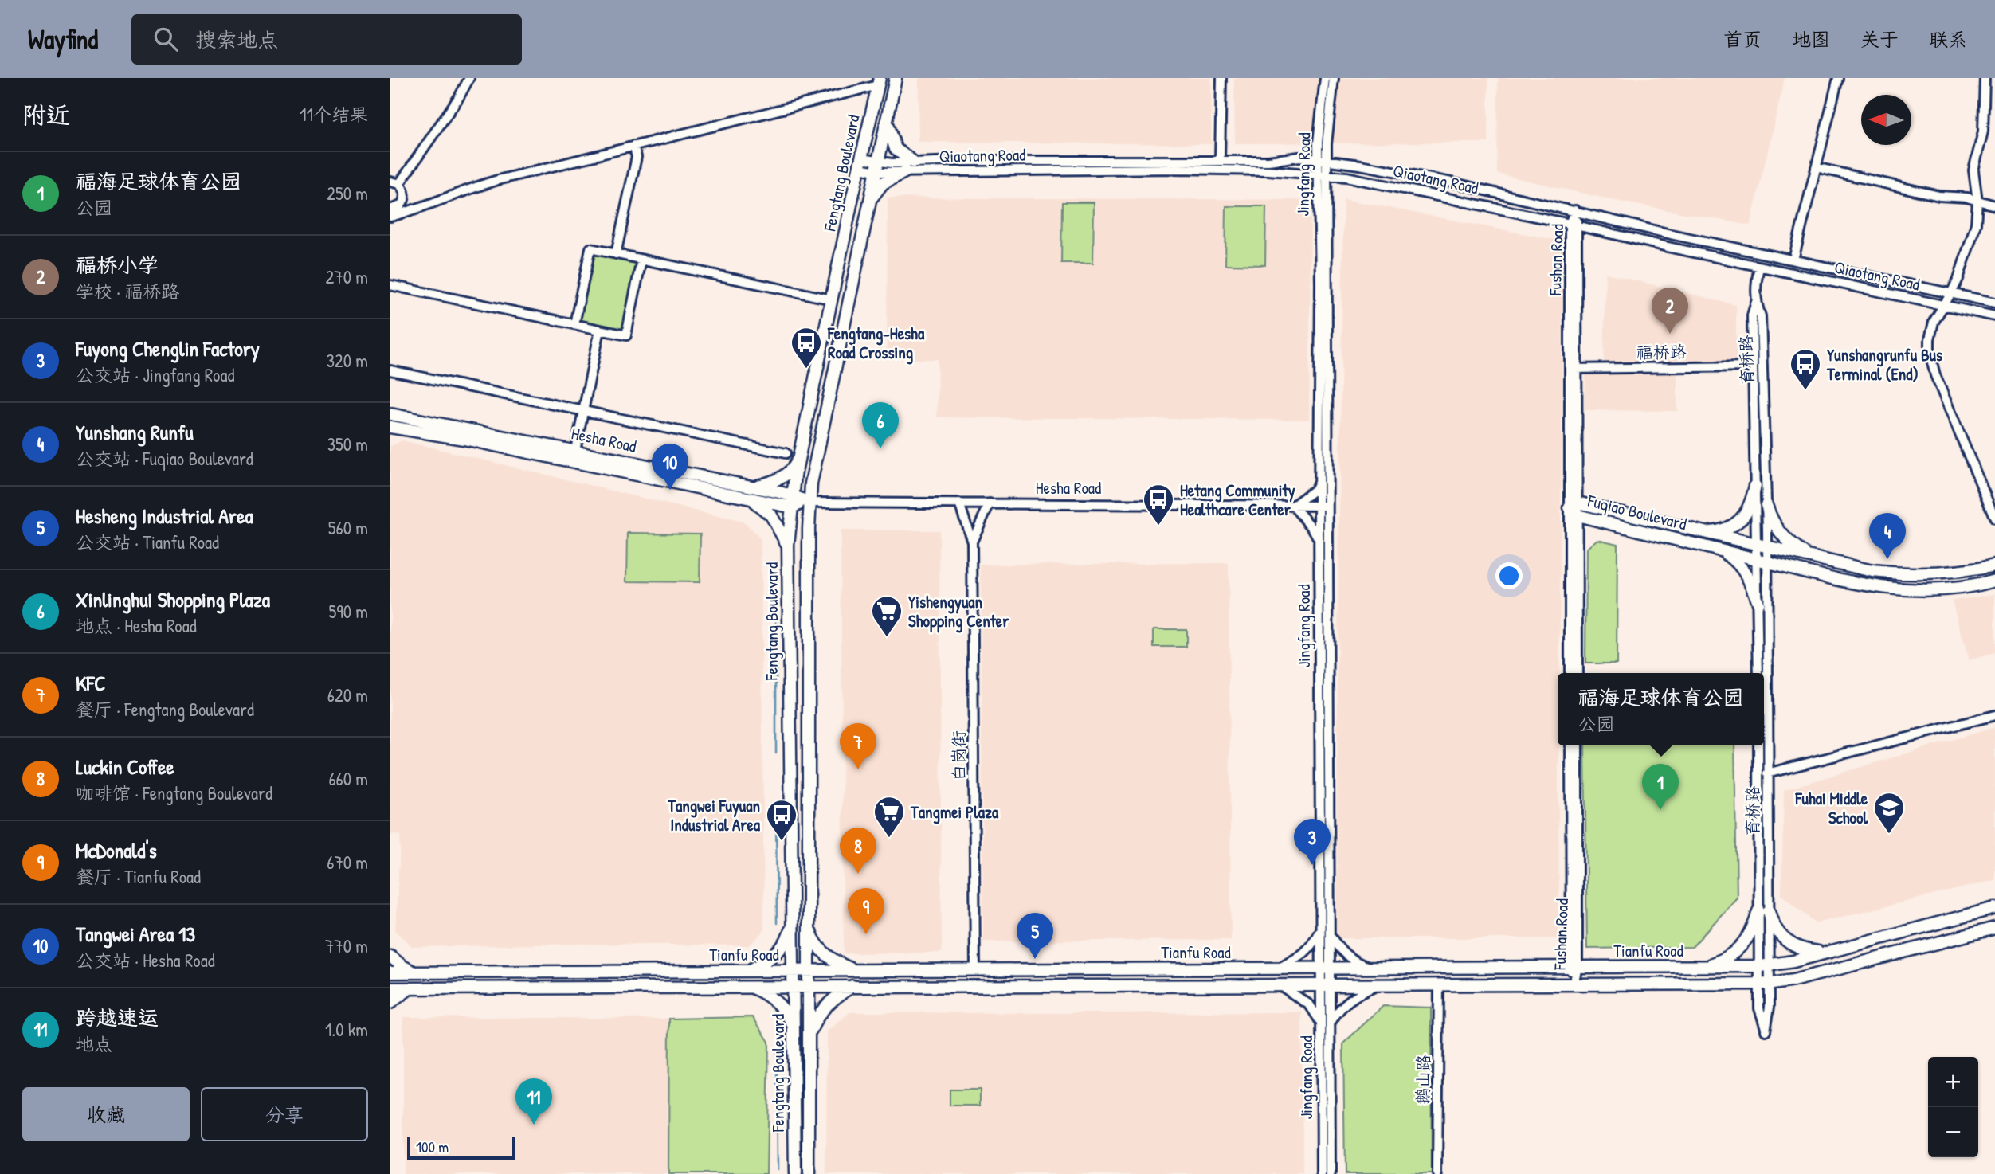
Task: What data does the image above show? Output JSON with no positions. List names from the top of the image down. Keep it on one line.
{"streets":{"main road":["Fengtang Boulevard","Hesha Road","Fuqiao Boulevard","Tianfu Road"],"street":["Qiaotang Road","Jingfang Road","Fushan Road","福桥路","育桥路","白岗街","鹅山路"]},"crossings":[["Qiaotang Road","Fengtang Boulevard"],["Qiaotang Road","Jingfang Road"],["Qiaotang Road","Fushan Road"],["Qiaotang Road","育桥路"],["Fengtang Boulevard","Hesha Road"],["Fengtang Boulevard","Tianfu Road"],["Jingfang Road","Hesha Road"],["Jingfang Road","Tianfu Road"],["Fushan Road","福桥路"],["Fushan Road","Fuqiao Boulevard"],["Fushan Road","Tianfu Road"],["福桥路","育桥路"],["育桥路","Fuqiao Boulevard"],["育桥路","Tianfu Road"],["白岗街","Tianfu Road"],["Tianfu Road","鹅山路"]],"places":{"bus stop":["Fengtang-Hesha Road Crossing","Yunshangrunfu Bus Terminal (End)","Hetang Community Healthcare Center","Tangwei Fuyuan Industrial Area"],"supermarket":["Yishengyuan Shopping Center","Tangmei Plaza"],"school or university":["Fuhai Middle School"]},"scale_bar":"100 m","north":"left","page":{"header":"Wayfind","search":"搜索地点","nav":["首页","地图","关于","联系"],"heading":["附近","11个结果"],"list":[{"mark":"1","name":"福海足球体育公园","note":"公园","value":"250 m"},{"mark":"2","name":"福桥小学","note":"学校 · 福桥路","value":"270 m"},{"mark":"3","name":"Fuyong Chenglin Factory","note":"公交站 · Jingfang Road","value":"320 m"},{"mark":"4","name":"Yunshang Runfu","note":"公交站 · Fuqiao Boulevard","value":"350 m"},{"mark":"5","name":"Hesheng Industrial Area","note":"公交站 · Tianfu Road","value":"560 m"},{"mark":"6","name":"Xinlinghui Shopping Plaza","note":"地点 · Hesha Road","value":"590 m"},{"mark":"7","name":"KFC","note":"餐厅 · Fengtang Boulevard","value":"620 m"},{"mark":"8","name":"Luckin Coffee","note":"咖啡馆 · Fengtang Boulevard","value":"660 m"},{"mark":"9","name":"McDonald's","note":"餐厅 · Tianfu Road","value":"670 m"},{"mark":"10","name":"Tangwei Area 13","note":"公交站 · Hesha Road","value":"770 m"},{"mark":"11","name":"跨越速运","note":"地点","value":"1.0 km"}],"pins":["2","6","10","4","7","1","3","8","9","5","11"],"popup":["福海足球体育公园","公园"],"map_buttons":["+","−"],"buttons":["收藏","分享"],"scale":"100 m"}}
